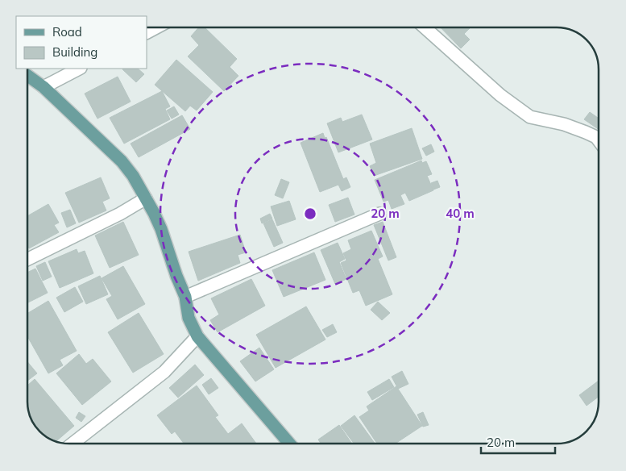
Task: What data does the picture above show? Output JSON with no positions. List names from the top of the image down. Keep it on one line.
{"legend":["Road","Building"],"scale_bar":"20 m","rings":["20 m","40 m"]}
